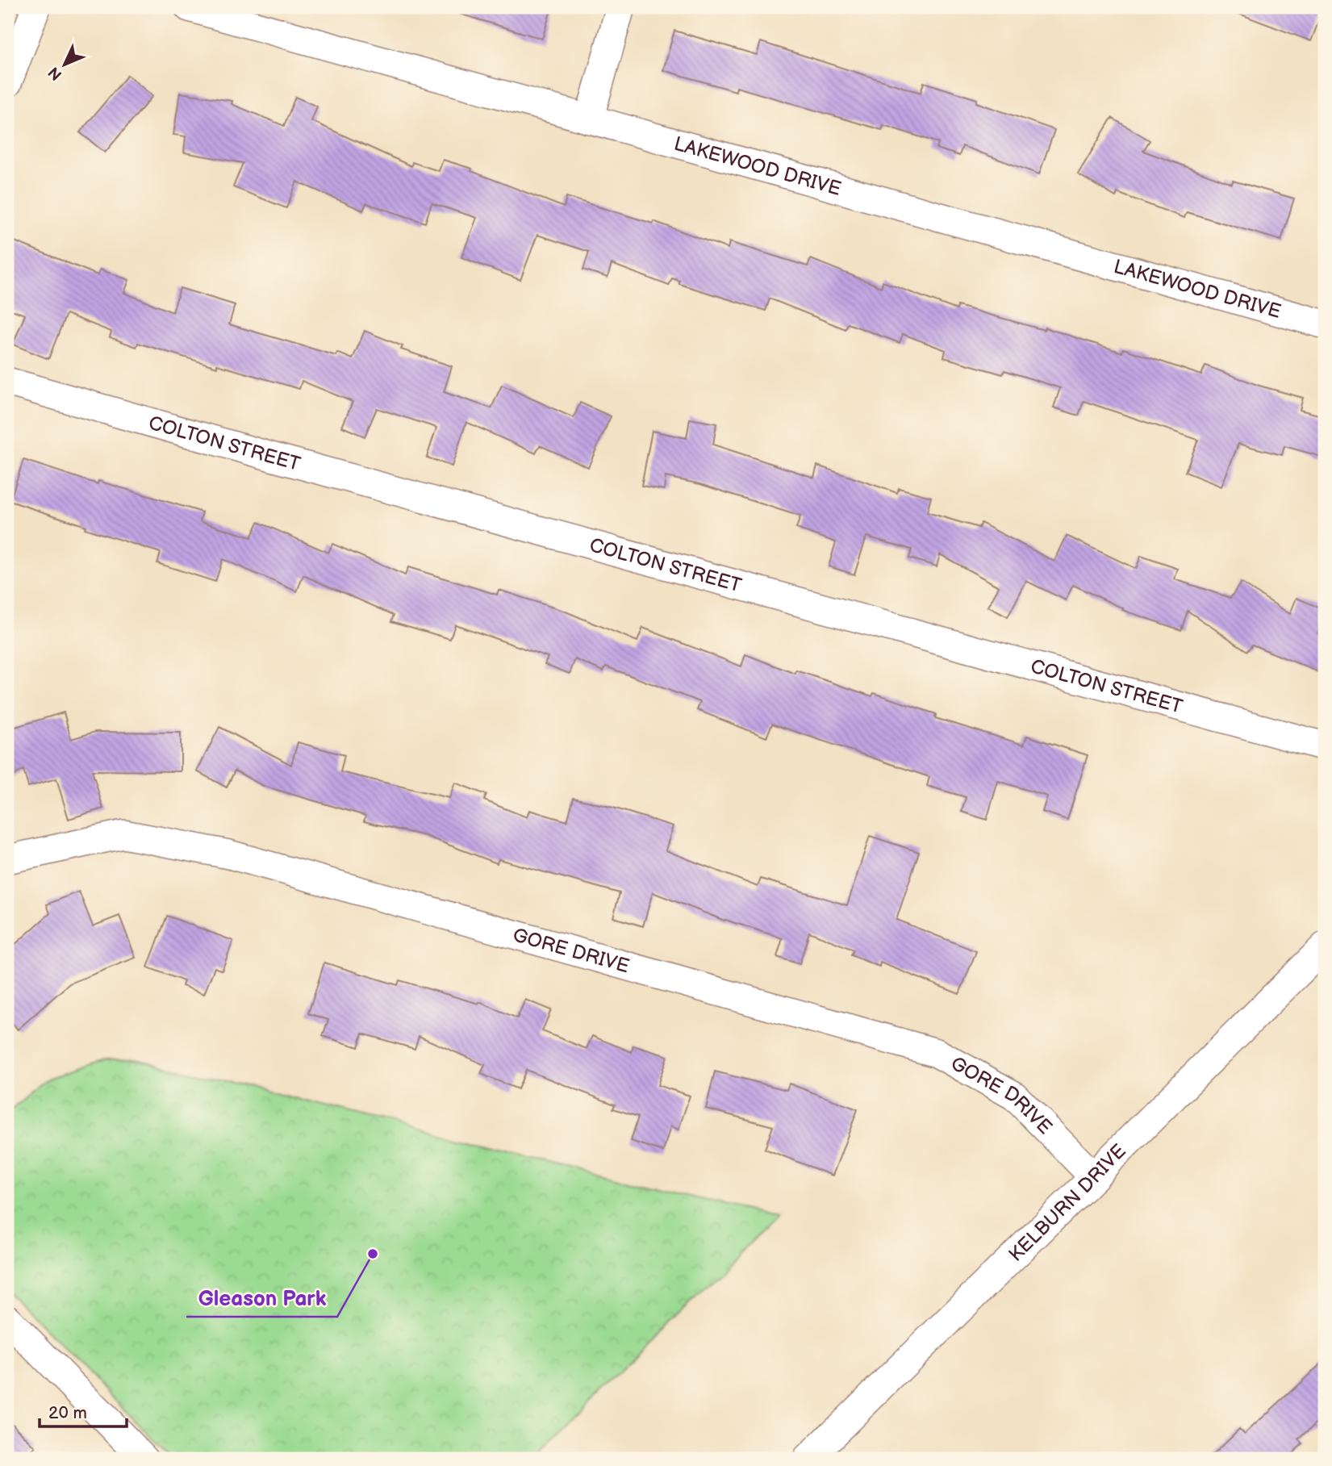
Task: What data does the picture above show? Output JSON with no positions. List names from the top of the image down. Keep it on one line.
{"streets":{"street":["LAKEWOOD DRIVE","COLTON STREET","GORE DRIVE","KELBURN DRIVE"]},"crossings":[["GORE DRIVE","KELBURN DRIVE"]],"places":["Gleason Park"],"scale_bar":"20 m","north":"bottom left"}
